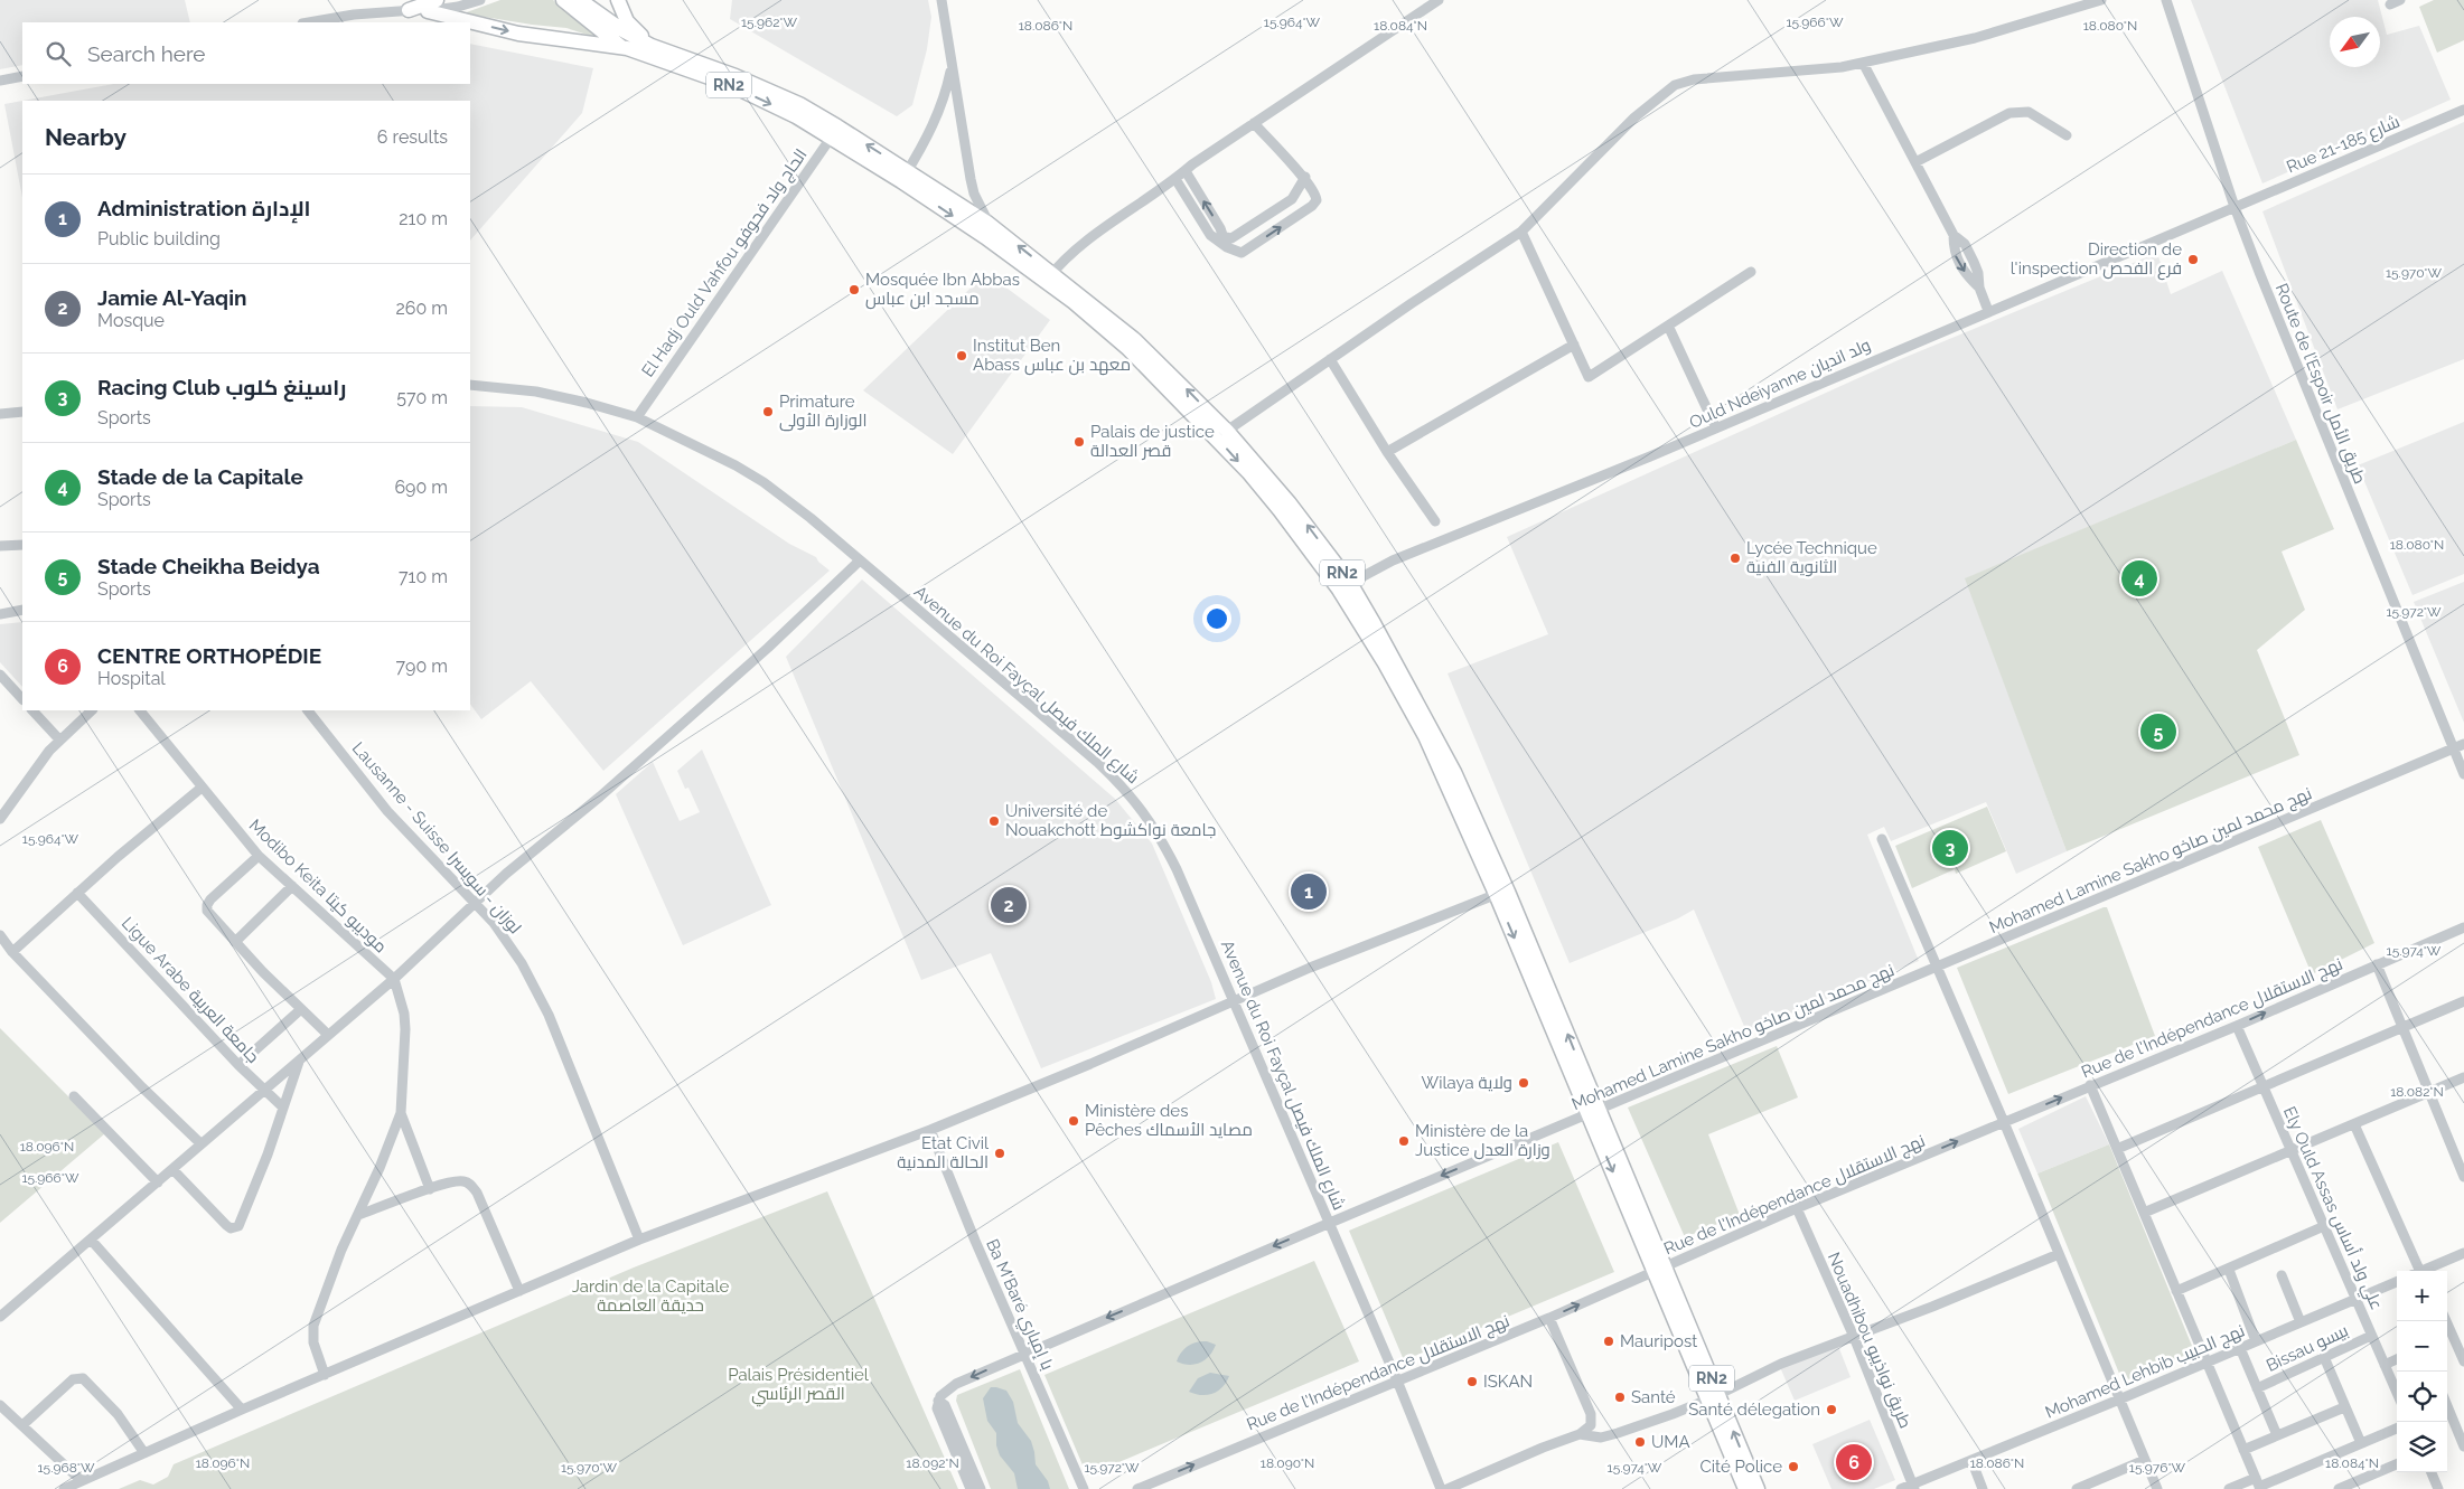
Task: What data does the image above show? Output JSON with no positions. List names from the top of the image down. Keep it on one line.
{"streets":{"highway":["RN2"],"street":["Rue 21-185 شارع","El Hadj Ould Vahfou الحاج ولد فحوفو","Ould Ndeiyanne ولد انديان","Route de l’Espoir طريق الأمل","Avenue du Roi Fayçal شارع الملك فيصل","Lausanne - Suisse لوزان - سويسرا","Mohamed Lamine Sakho نهج محمد لمين صاخو","Modibo Keita موديبو كيتا","Ligue Arabe جامعة العربية","Rue de l'Indépendance نهج الاستقلال","Ely Ould Assas علي ولد أساس","Ba M'Baré با إمباري","Nouadhibou طريق نواذيبو","Bissau بيسو","Mohamed Lehbib نهج الحبيب"]},"crossings":[["RN2","El Hadj Ould Vahfou الحاج ولد فحوفو"],["RN2","Ould Ndeiyanne ولد انديان"],["RN2","Mohamed Lamine Sakho نهج محمد لمين صاخو"],["RN2","Rue de l'Indépendance نهج الاستقلال"],["Rue 21-185 شارع","Ould Ndeiyanne ولد انديان"],["Rue 21-185 شارع","Route de l’Espoir طريق الأمل"],["El Hadj Ould Vahfou الحاج ولد فحوفو","Avenue du Roi Fayçal شارع الملك فيصل"],["Ould Ndeiyanne ولد انديان","Route de l’Espoir طريق الأمل"],["Route de l’Espoir طريق الأمل","Mohamed Lamine Sakho نهج محمد لمين صاخو"],["Avenue du Roi Fayçal شارع الملك فيصل","Mohamed Lamine Sakho نهج محمد لمين صاخو"],["Avenue du Roi Fayçal شارع الملك فيصل","Rue de l'Indépendance نهج الاستقلال"],["Mohamed Lamine Sakho نهج محمد لمين صاخو","Ba M'Baré با إمباري"],["Rue de l'Indépendance نهج الاستقلال","Ely Ould Assas علي ولد أساس"],["Rue de l'Indépendance نهج الاستقلال","Nouadhibou طريق نواذيبو"],["Ely Ould Assas علي ولد أساس","Bissau بيسو"],["Ely Ould Assas علي ولد أساس","Mohamed Lehbib نهج الحبيب"],["Nouadhibou طريق نواذيبو","Mohamed Lehbib نهج الحبيب"]],"one_way":["Mohamed Lamine Sakho نهج محمد لمين صاخو","Rue de l'Indépendance نهج الاستقلال"],"parks":["Jardin de la Capitale حديقة العاصمة","Palais Présidentiel القصر الرئاسي"],"places":["Direction de l'inspection فرع الفحص","Mosquée Ibn Abbas مسجد ابن عباس","Institut Ben Abass معهد بن عباس","Primature الوزارة الأولى","Palais de justice قصر العدالة","Lycée Technique الثانوية الفنية","Université de Nouakchott جامعة نواكشوط","Wilaya ولاية","Ministère des Pêches مصايد الأسماك","Ministère de la Justice وزارة العدل","Etat Civil الحالة المدنية","Mauripost","ISKAN","Santé","Santé délegation","UMA","Cité Police"],"north":"bottom left","page":{"search":"Search here","heading":["Nearby","6 results"],"list":[{"mark":"1","name":"Administration الإدارة","note":"Public building","value":"210 m"},{"mark":"2","name":"Jamie Al-Yaqin","note":"Mosque","value":"260 m"},{"mark":"3","name":"Racing Club راسينغ كلوب","note":"Sports","value":"570 m"},{"mark":"4","name":"Stade de la Capitale","note":"Sports","value":"690 m"},{"mark":"5","name":"Stade Cheikha Beidya","note":"Sports","value":"710 m"},{"mark":"6","name":"CENTRE ORTHOPÉDIE","note":"Hospital","value":"790 m"}],"pins":["4","5","3","1","2","6"],"map_buttons":["+","−"]},"coordinates":["15.962°W","15.964°W","15.966°W","18.086°N","18.084°N","18.080°N","15.970°W","15.972°W","15.974°W","18.082°N","18.096°N","18.092°N","18.090°N","15.968°W","15.976°W"]}
